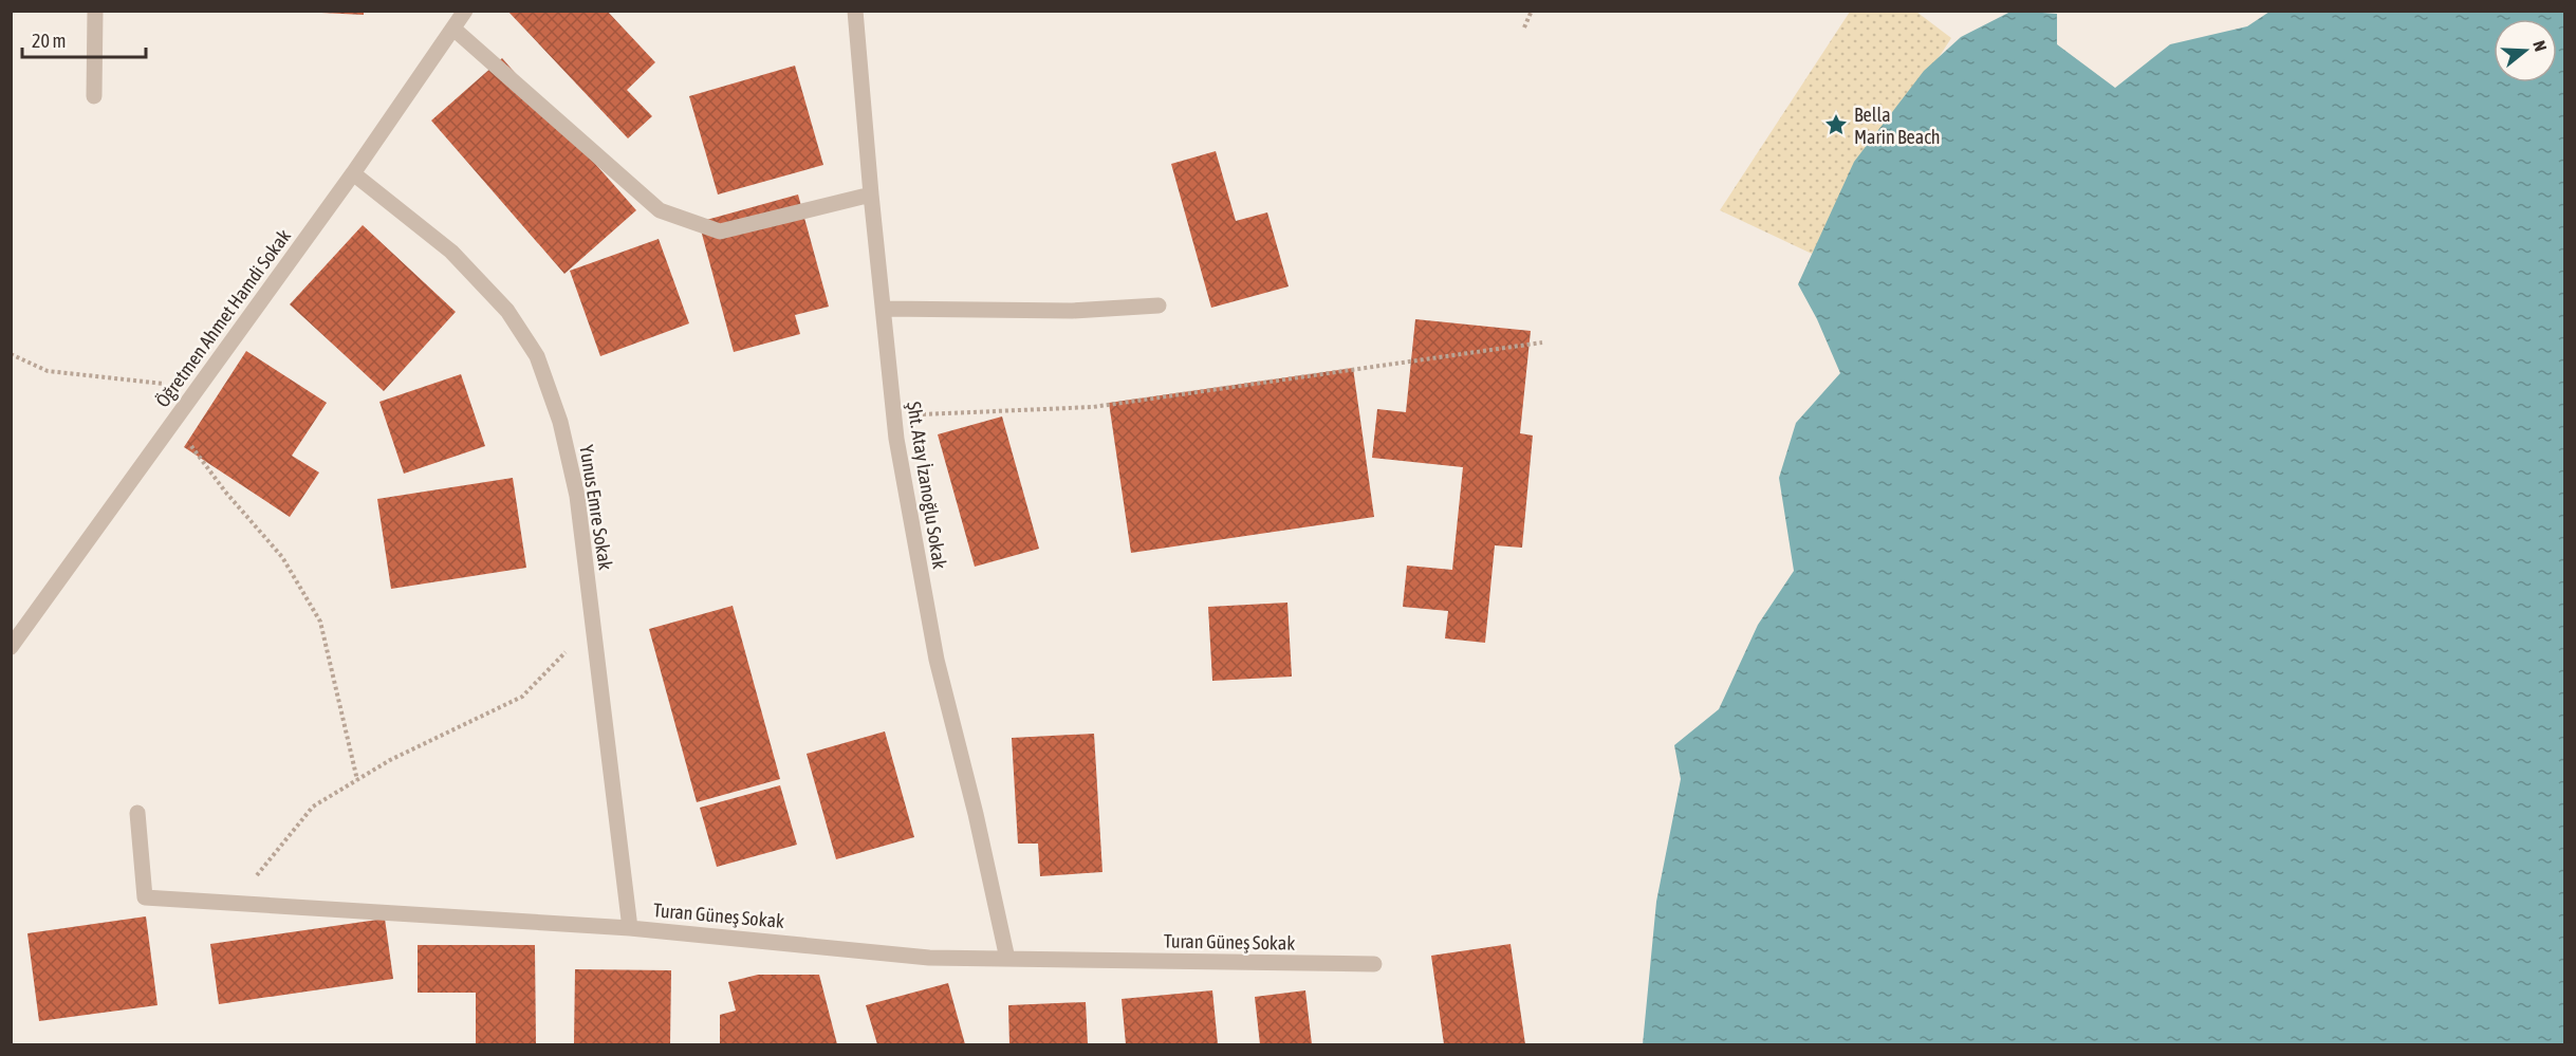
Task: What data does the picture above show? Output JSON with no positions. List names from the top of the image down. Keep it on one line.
{"streets":{"street":["Öğretmen Ahmet Hamdi Sokak","Şht. Atay İzanoğlu Sokak","Yunus Emre Sokak","Turan Güneş Sokak"]},"crossings":[["Öğretmen Ahmet Hamdi Sokak","Yunus Emre Sokak"],["Şht. Atay İzanoğlu Sokak","Turan Güneş Sokak"],["Yunus Emre Sokak","Turan Güneş Sokak"]],"places":{"place":["Bella Marin Beach"]},"scale_bar":"20 m","north":"right"}
